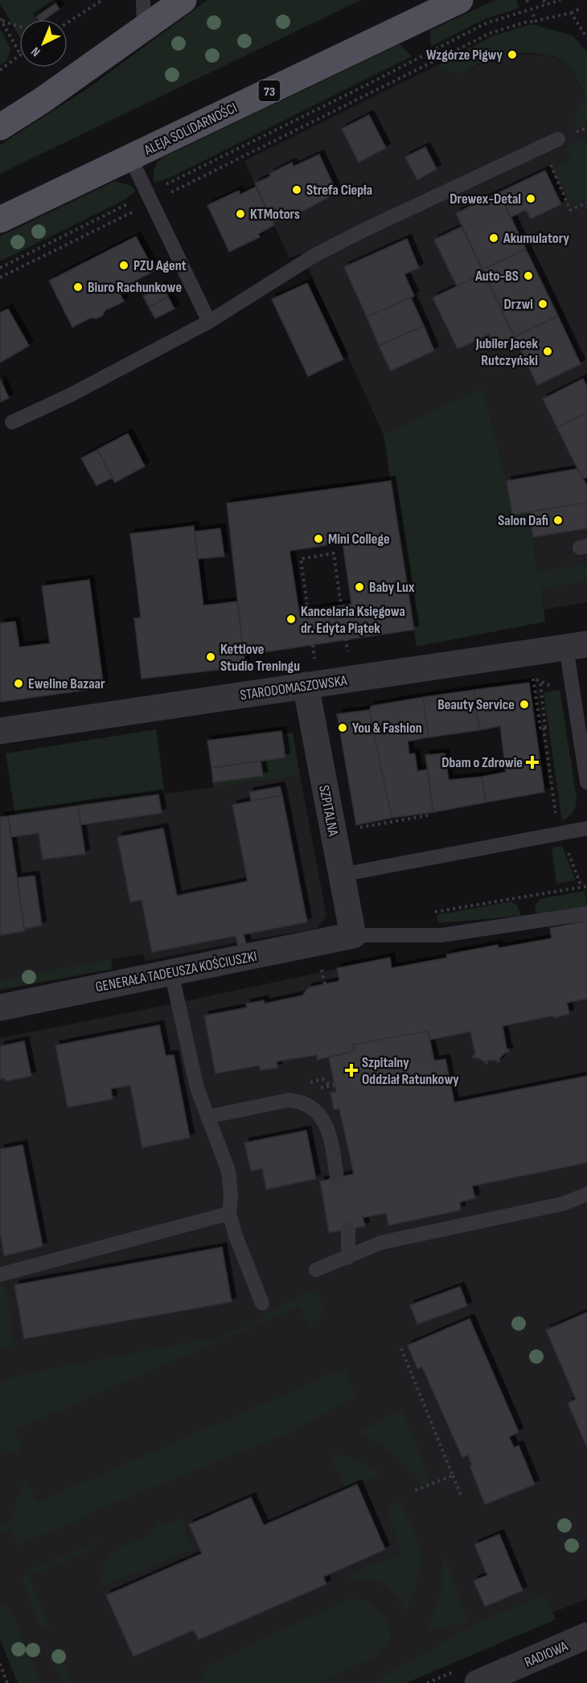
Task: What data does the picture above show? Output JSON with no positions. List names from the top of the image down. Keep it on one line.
{"streets":{"main road":["73","ALEJA SOLIDARNOŚCI"],"street":["STARODOMASZOWSKA","SZPITALNA","GENERAŁA TADEUSZA KOŚCIUSZKI","RADIOWA"]},"crossings":[["STARODOMASZOWSKA","SZPITALNA"],["SZPITALNA","GENERAŁA TADEUSZA KOŚCIUSZKI"]],"places":{"other":["Wzgórze Pigwy","Strefa Ciepła","Drewex-Detal","KTMotors","Akumulatory","PZU Agent","Auto-BS","Biuro Rachunkowe","Drzwi","Jubiler Jacek Rutczyński","Salon Dafi","Mini College","Baby Lux","Kancelaria Księgowa dr. Edyta Piątek","Kettlove Studio Treningu","Eweline Bazaar","Beauty Service","You & Fashion"],"health":["Dbam o Zdrowie","Szpitalny Oddział Ratunkowy"]},"north":"bottom left"}
